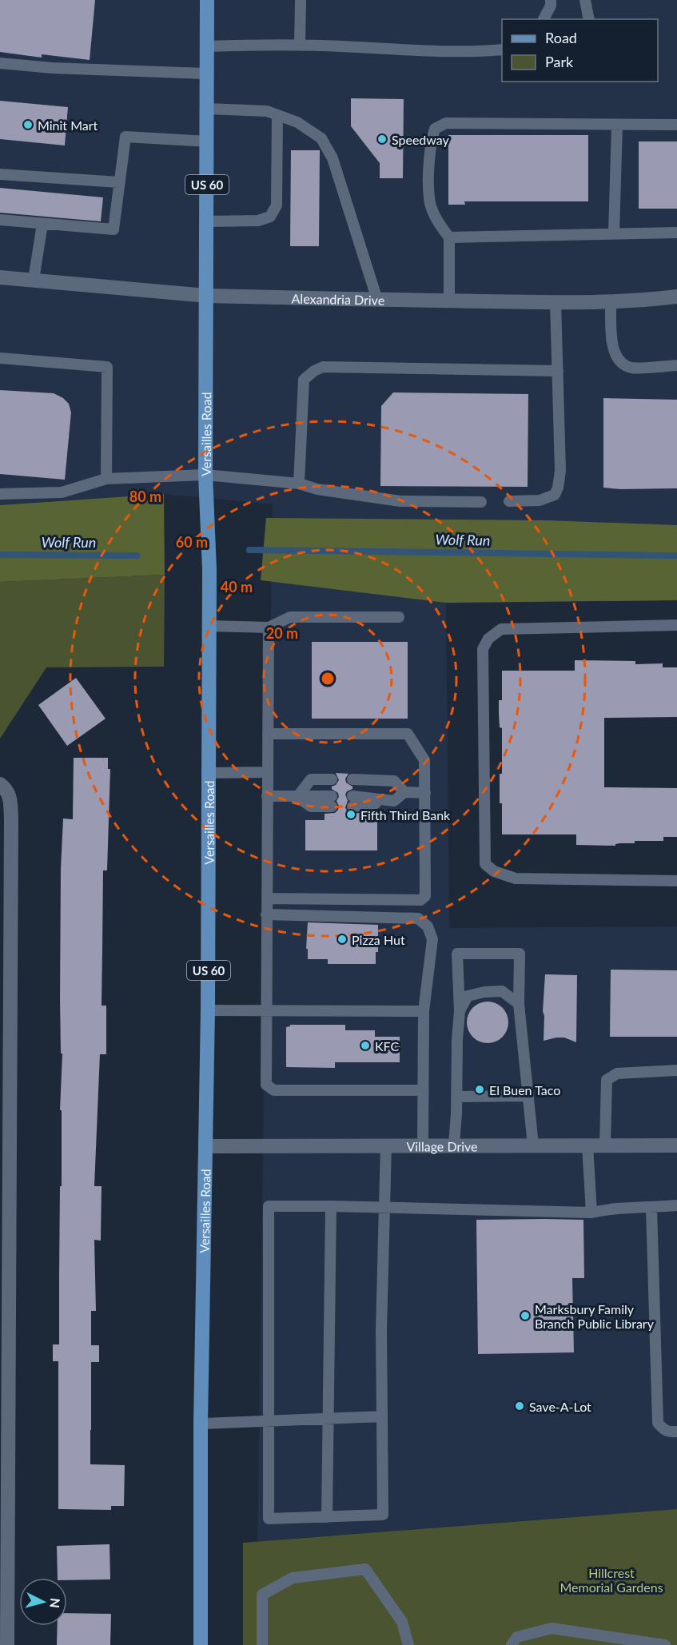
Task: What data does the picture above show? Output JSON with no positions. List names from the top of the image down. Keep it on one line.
{"streets":{"main road":["US 60","Versailles Road"],"street":["Alexandria Drive","Village Drive"]},"crossings":[["Alexandria Drive","Versailles Road"],["Versailles Road","Village Drive"]],"water":["Wolf Run"],"parks":["Hillcrest Memorial Gardens"],"places":["Minit Mart","Speedway","Fifth Third Bank","Pizza Hut","KFC","El Buen Taco","Marksbury Family Branch Public Library","Save-A-Lot"],"legend":["Road","Park"],"north":"right","rings":["80 m","60 m","40 m","20 m"]}
